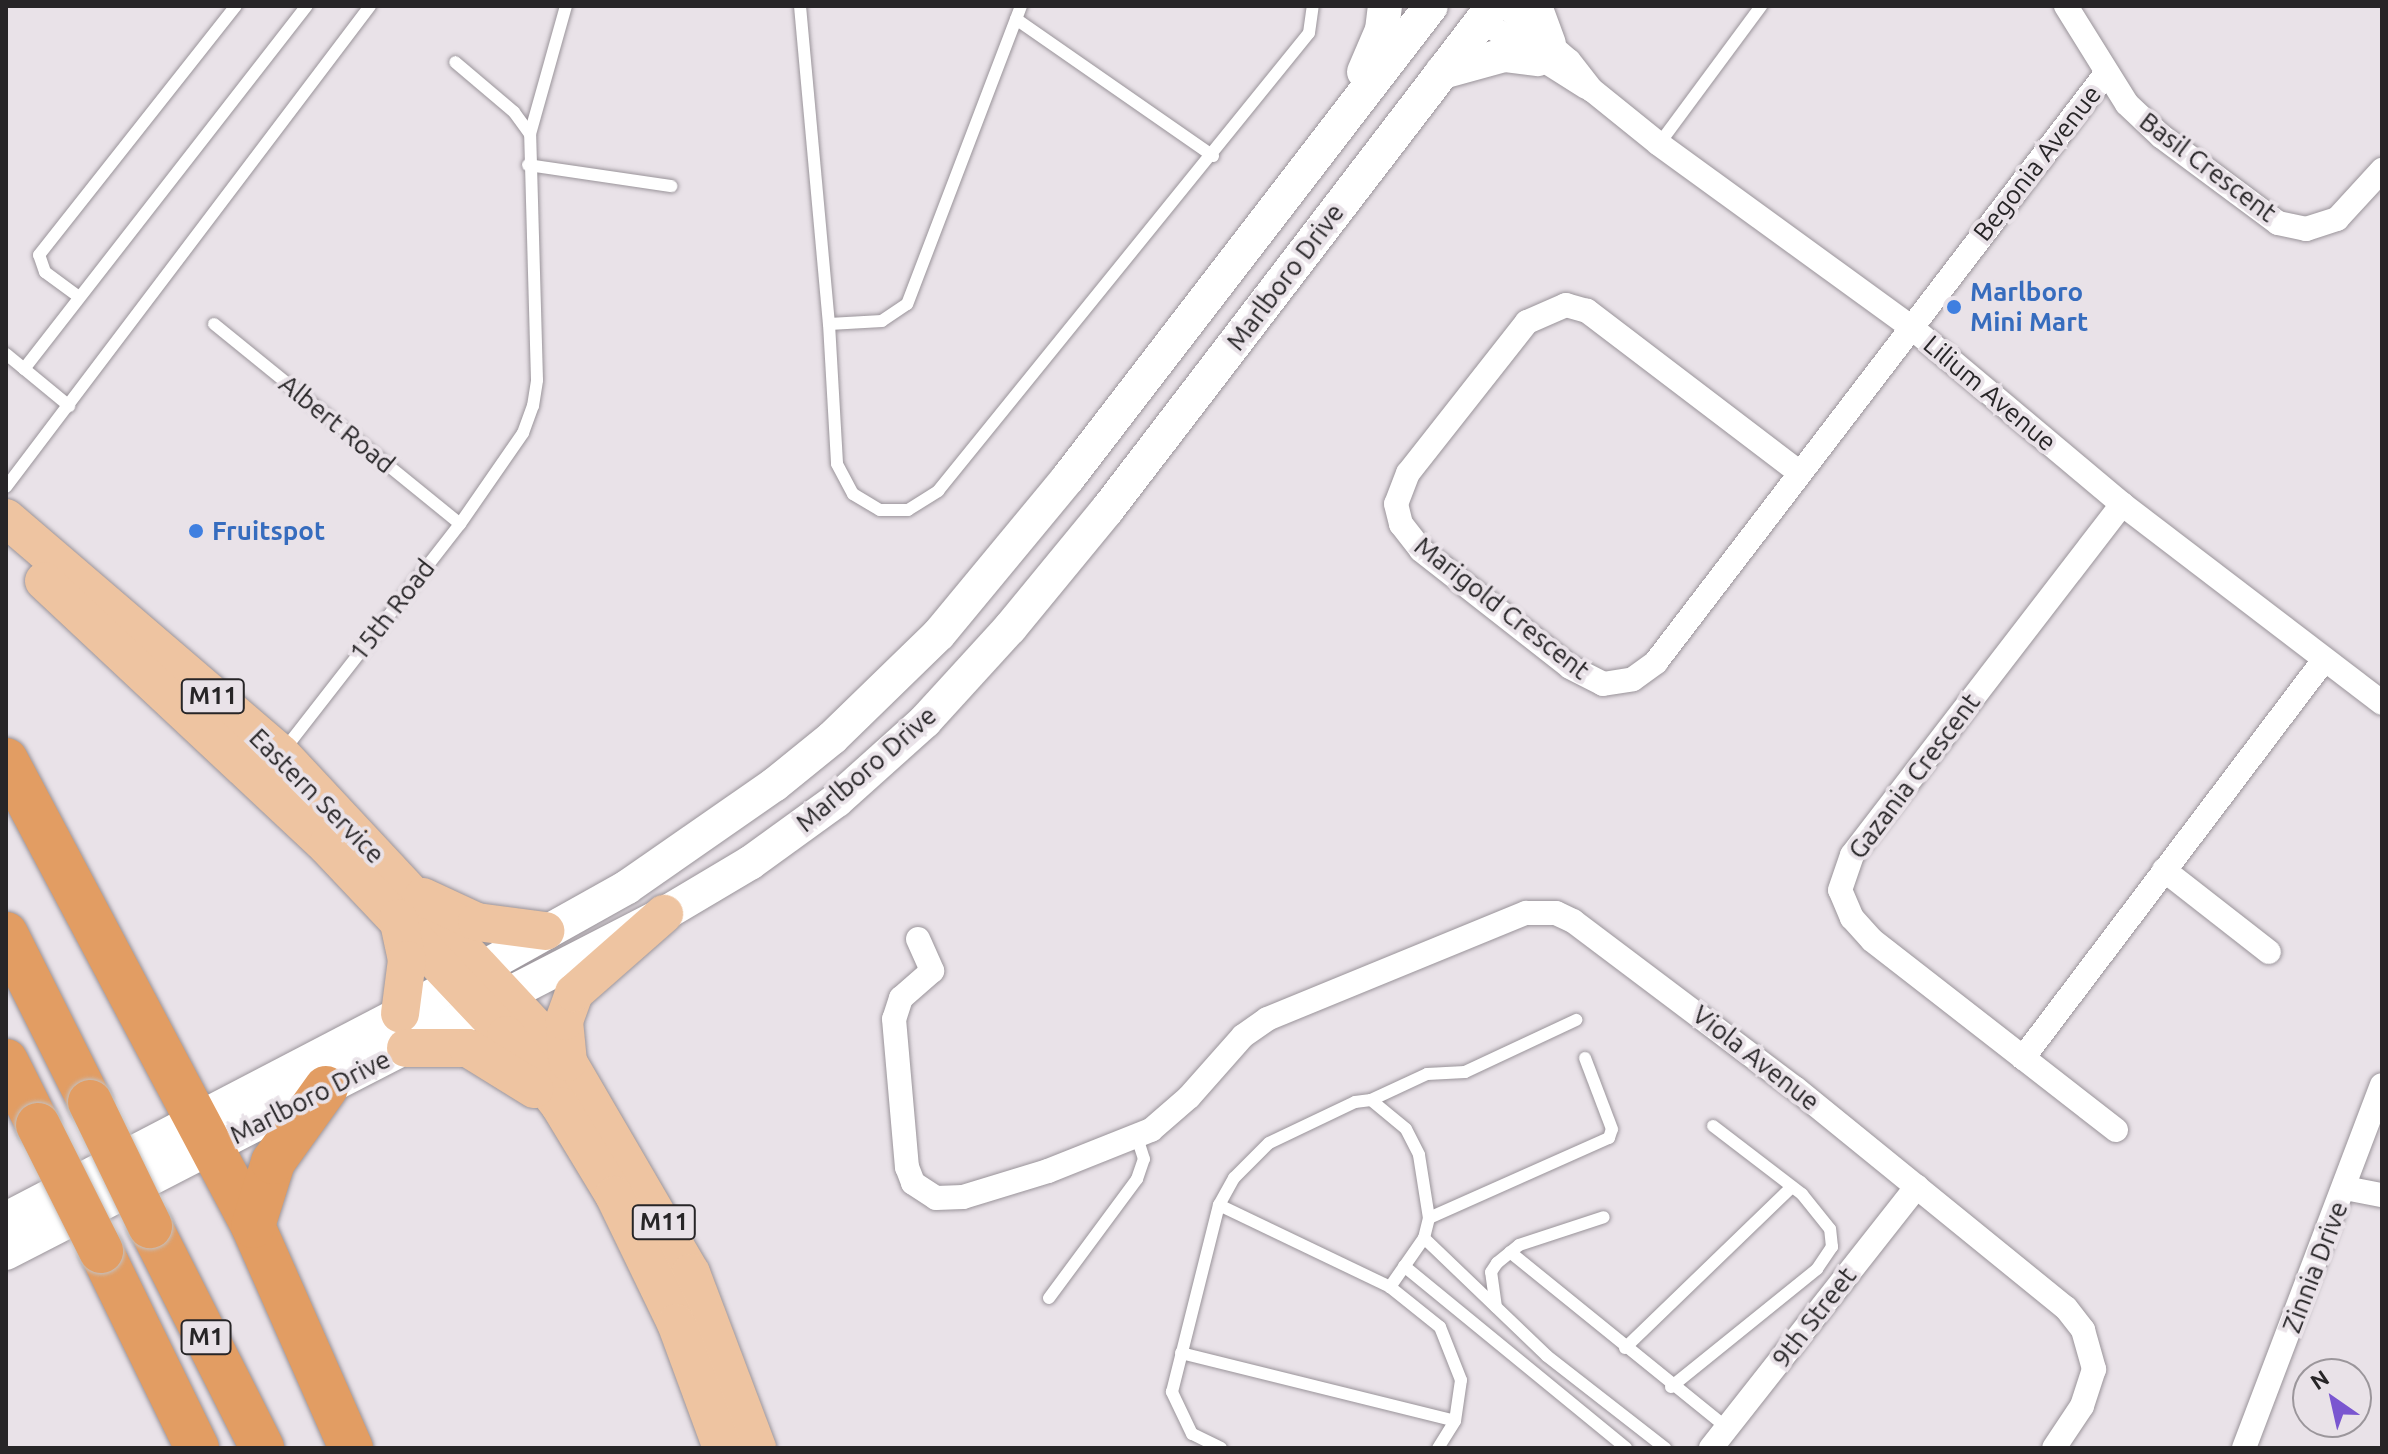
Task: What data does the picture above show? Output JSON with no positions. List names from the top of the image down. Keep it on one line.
{"streets":{"highway":["M1"],"main road":["Marlboro Drive","M11","Eastern Service"],"street":["Begonia Avenue","Basil Crescent","Lilium Avenue","Marigold Crescent","Gazania Crescent","Viola Avenue","Zinnia Drive","9th Street"],"lane":["Albert Road","15th Road"]},"crossings":[["Begonia Avenue","Basil Crescent"],["Begonia Avenue","Lilium Avenue"],["Begonia Avenue","Marigold Crescent"],["Marlboro Drive","Lilium Avenue"],["Marlboro Drive","M11"],["Marlboro Drive","Eastern Service"],["Lilium Avenue","Marigold Crescent"],["Lilium Avenue","Gazania Crescent"],["Albert Road","15th Road"],["15th Road","Eastern Service"],["M11","Eastern Service"],["Viola Avenue","9th Street"]],"places":["Marlboro Mini Mart","Fruitspot"],"north":"top left"}
